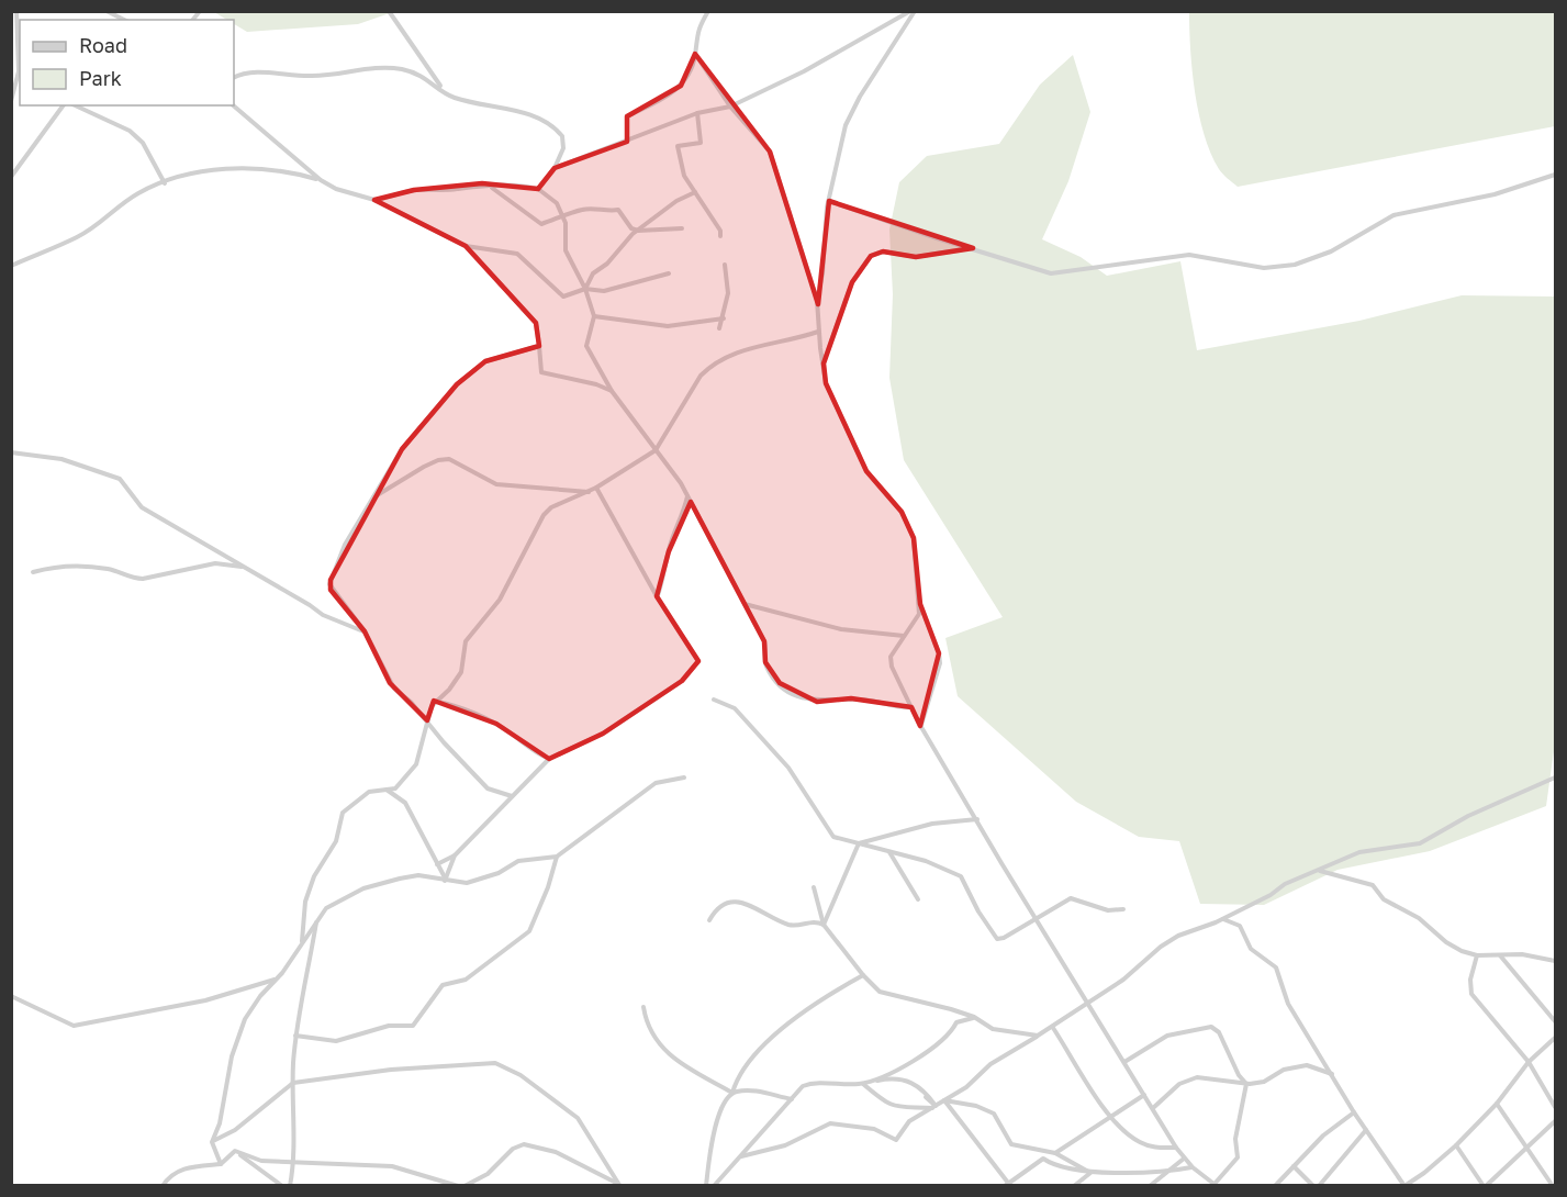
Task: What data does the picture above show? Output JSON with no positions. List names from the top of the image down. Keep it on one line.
{"legend":["Road","Park"]}
